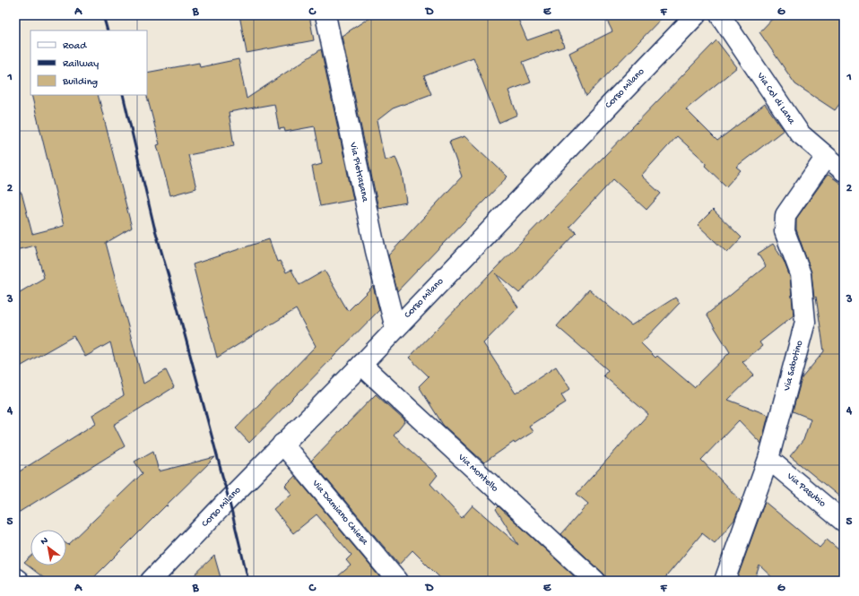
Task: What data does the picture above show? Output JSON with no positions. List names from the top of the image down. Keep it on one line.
{"streets":{"street":["Corso Milano","Via Col di Lana","Via Pietrasana","Via Sabotino","Via Montello","Via Pasubio","Via Damiano Chiesa"]},"crossings":[["Corso Milano","Via Pietrasana"],["Corso Milano","Via Montello"],["Corso Milano","Via Damiano Chiesa"],["Via Col di Lana","Via Sabotino"],["Via Sabotino","Via Pasubio"]],"legend":["Road","Railway","Building"],"north":"top left","grid":{"columns":["A","B","C","D","E","F","G"],"rows":["1","2","3","4","5"]}}
